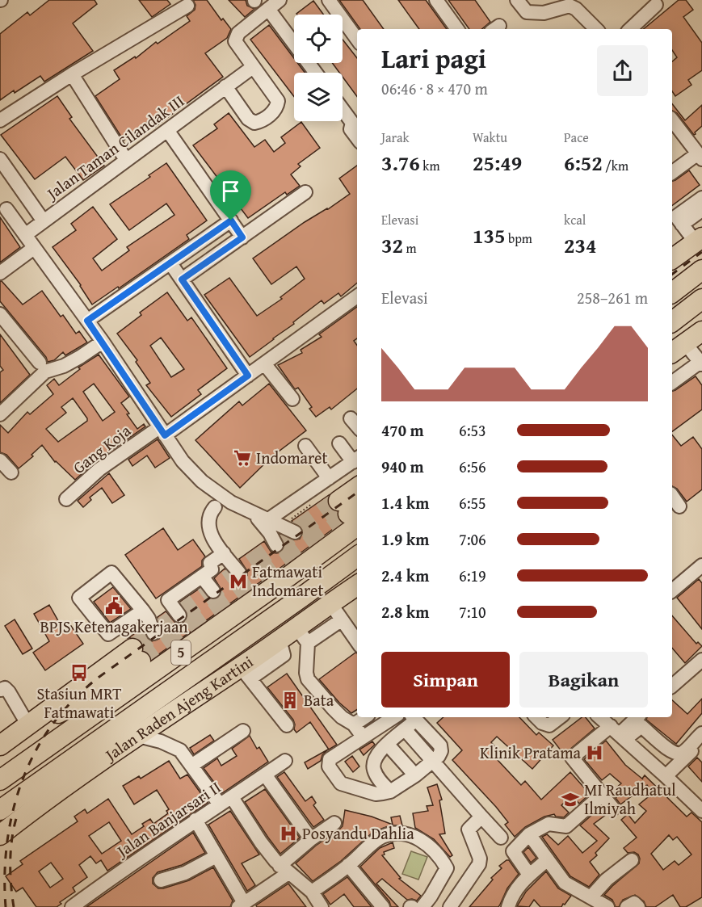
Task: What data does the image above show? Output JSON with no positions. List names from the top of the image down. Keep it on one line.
{"streets":{"highway":["5","Jalan Raden Ajeng Kartini"],"street":["Jalan Taman Cilandak III","Gang Koja","Jalan Banjarsari II"]},"places":{"supermarket":["Indomaret"],"metro station":["Fatmawati Indomaret"],"public building":["BPJS Ketenagakerjaan"],"bus stop":["Stasiun MRT Fatmawati"],"building":["Bata"],"hospital":["Klinik Pratama","Posyandu Dahlia"],"school or university":["MI Raudhatul Ilmiyah"]},"page":{"heading":["Lari pagi","06:46 · 8 × 470 m"],"stats":[["Jarak","3.76 km"],["Waktu","25:49"],["Pace","6:52 /km"],["Elevasi","32 m"],["135 bpm"],["kcal","234"]],"chart":["Elevasi","258–261 m"],"list":[{"name":"470 m","note":"6:53"},{"name":"940 m","note":"6:56"},{"name":"1.4 km","note":"6:55"},{"name":"1.9 km","note":"7:06"},{"name":"2.4 km","note":"6:19"},{"name":"2.8 km","note":"7:10"}],"buttons":["Simpan","Bagikan"]}}
